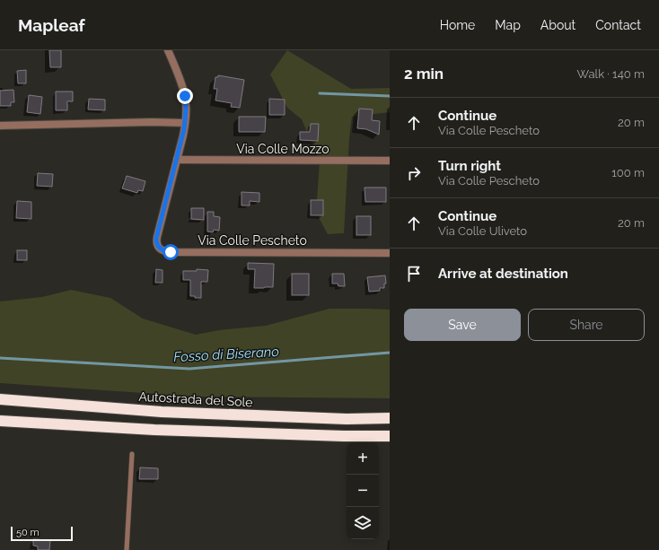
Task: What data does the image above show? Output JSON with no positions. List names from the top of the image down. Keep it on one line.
{"streets":{"highway":["Autostrada del Sole"],"street":["Via Colle Mozzo","Via Colle Pescheto"]},"crossings":[["Via Colle Mozzo","Via Colle Pescheto"]],"water":["Fosso di Biserano"],"scale_bar":"50 m","page":{"header":"Mapleaf","nav":["Home","Map","About","Contact"],"heading":["2 min","Walk · 140 m"],"list":[["Continue","Via Colle Pescheto","20 m"],["Turn right","Via Colle Pescheto","100 m"],["Continue","Via Colle Uliveto","20 m"],"Arrive at destination"],"buttons":["Save","Share"],"map_buttons":["+","−"],"scale":"50 m"}}
